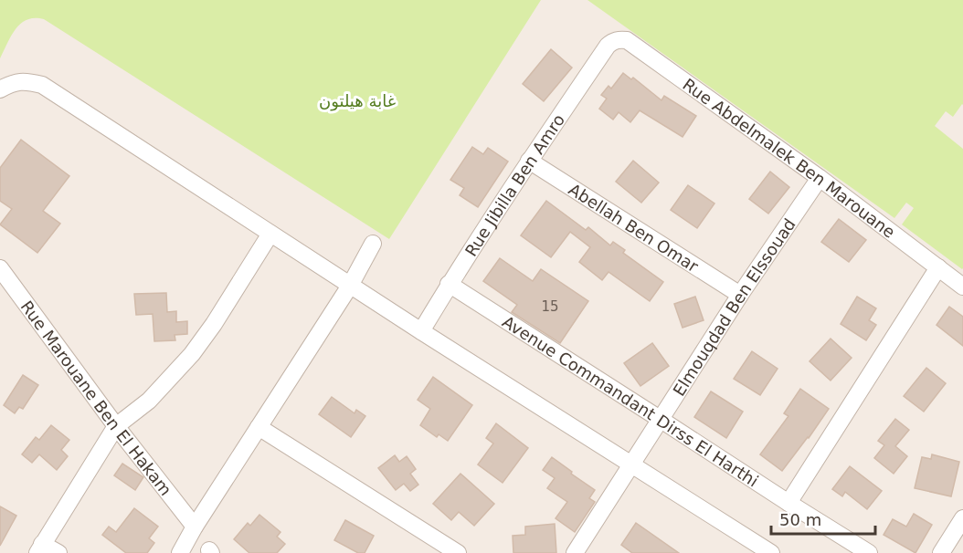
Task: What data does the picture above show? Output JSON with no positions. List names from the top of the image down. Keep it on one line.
{"streets":{"street":["Rue Abdelmalek Ben Marouane","Rue Jibilla Ben Amro","Abellah Ben Omar","Elmouqdad Ben Elssouad","Rue Marouane Ben El Hakam","Avenue Commandant Dirss El Harthi"]},"crossings":[["Rue Abdelmalek Ben Marouane","Rue Jibilla Ben Amro"],["Rue Abdelmalek Ben Marouane","Elmouqdad Ben Elssouad"],["Rue Jibilla Ben Amro","Abellah Ben Omar"],["Rue Jibilla Ben Amro","Avenue Commandant Dirss El Harthi"],["Abellah Ben Omar","Elmouqdad Ben Elssouad"],["Elmouqdad Ben Elssouad","Avenue Commandant Dirss El Harthi"]],"parks":["غابة هيلتون"],"house_numbers":["15"],"scale_bar":"50 m"}
